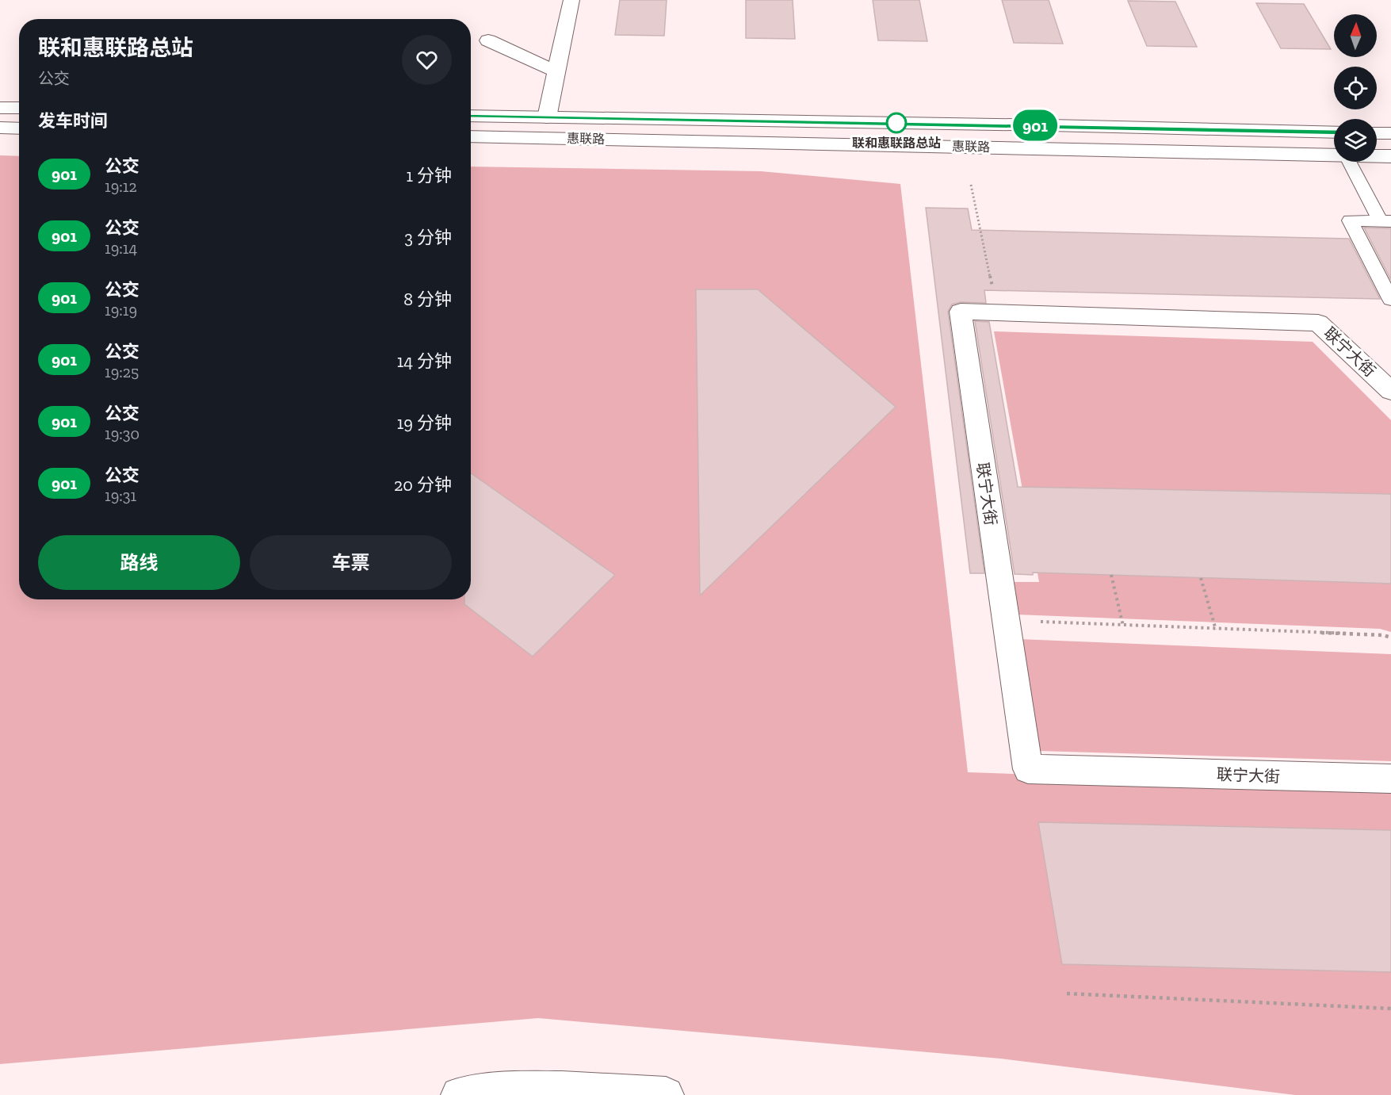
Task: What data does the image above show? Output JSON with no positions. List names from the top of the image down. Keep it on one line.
{"streets":{"street":["惠联路","联宁大街"]},"places":["联和惠联路总站"],"lines":["bus line 901"],"north":"top","page":{"on_map":"901","heading":[["联和惠联路总站","公交"],"发车时间"],"list":[{"mark":"901","name":"公交","note":"19:12","value":"1 分钟"},{"mark":"901","name":"公交","note":"19:14","value":"3 分钟"},{"mark":"901","name":"公交","note":"19:19","value":"8 分钟"},{"mark":"901","name":"公交","note":"19:25","value":"14 分钟"},{"mark":"901","name":"公交","note":"19:30","value":"19 分钟"},{"mark":"901","name":"公交","note":"19:31","value":"20 分钟"}],"buttons":["路线","车票"]}}
